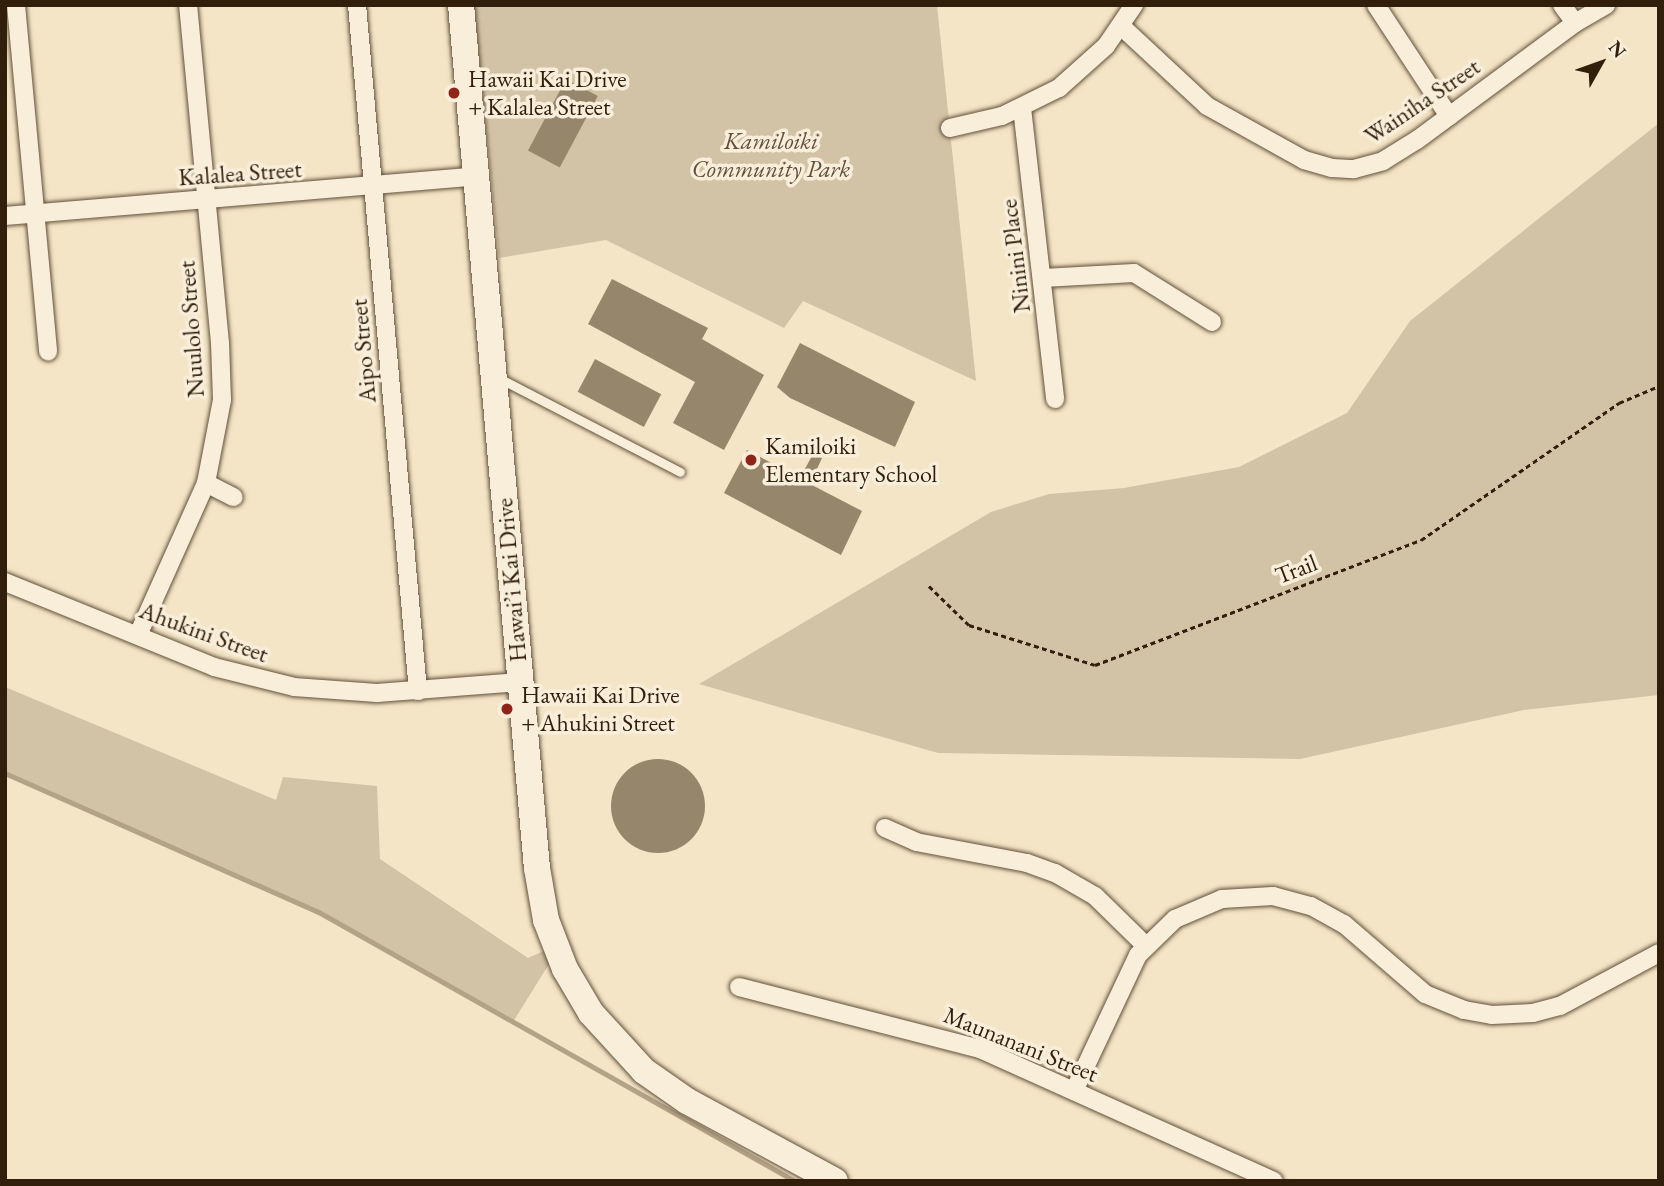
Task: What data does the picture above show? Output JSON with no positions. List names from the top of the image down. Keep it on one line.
{"streets":{"main road":["Hawai’i Kai Drive"],"street":["Wainiha Street","Kalalea Street","Ninini Place","Nuulolo Street","Aipo Street","Ahukini Street","Maunanani Street"],"path":["Trail"]},"crossings":[["Kalalea Street","Nuulolo Street"],["Kalalea Street","Aipo Street"],["Kalalea Street","Hawai’i Kai Drive"],["Nuulolo Street","Ahukini Street"],["Aipo Street","Ahukini Street"],["Hawai’i Kai Drive","Ahukini Street"]],"parks":["Kamiloiki Community Park"],"places":["Hawaii Kai Drive + Kalalea Street","Kamiloiki Elementary School","Hawaii Kai Drive + Ahukini Street"],"north":"top right"}
